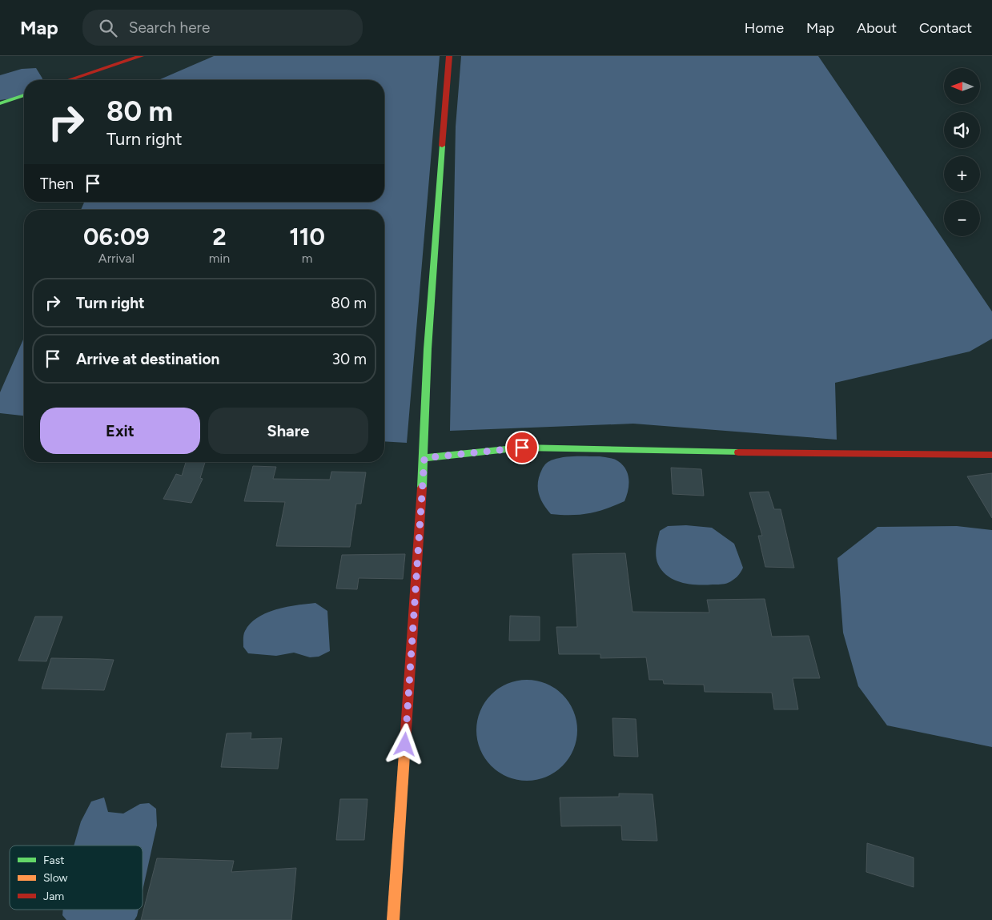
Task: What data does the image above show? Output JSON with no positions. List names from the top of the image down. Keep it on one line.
{"legend":["Fast","Slow","Jam"],"north":"left","page":{"header":"Map","search":"Search here","nav":["Home","Map","About","Contact"],"map_buttons":["+","−"],"turn":["80 m","Turn right"],"then":"Then","eta":["06:09","Arrival","2","min","110","m"],"list":[{"name":"Turn right","value":"80 m"},{"name":"Arrive at destination","value":"30 m"}],"buttons":["Exit","Share"]}}
